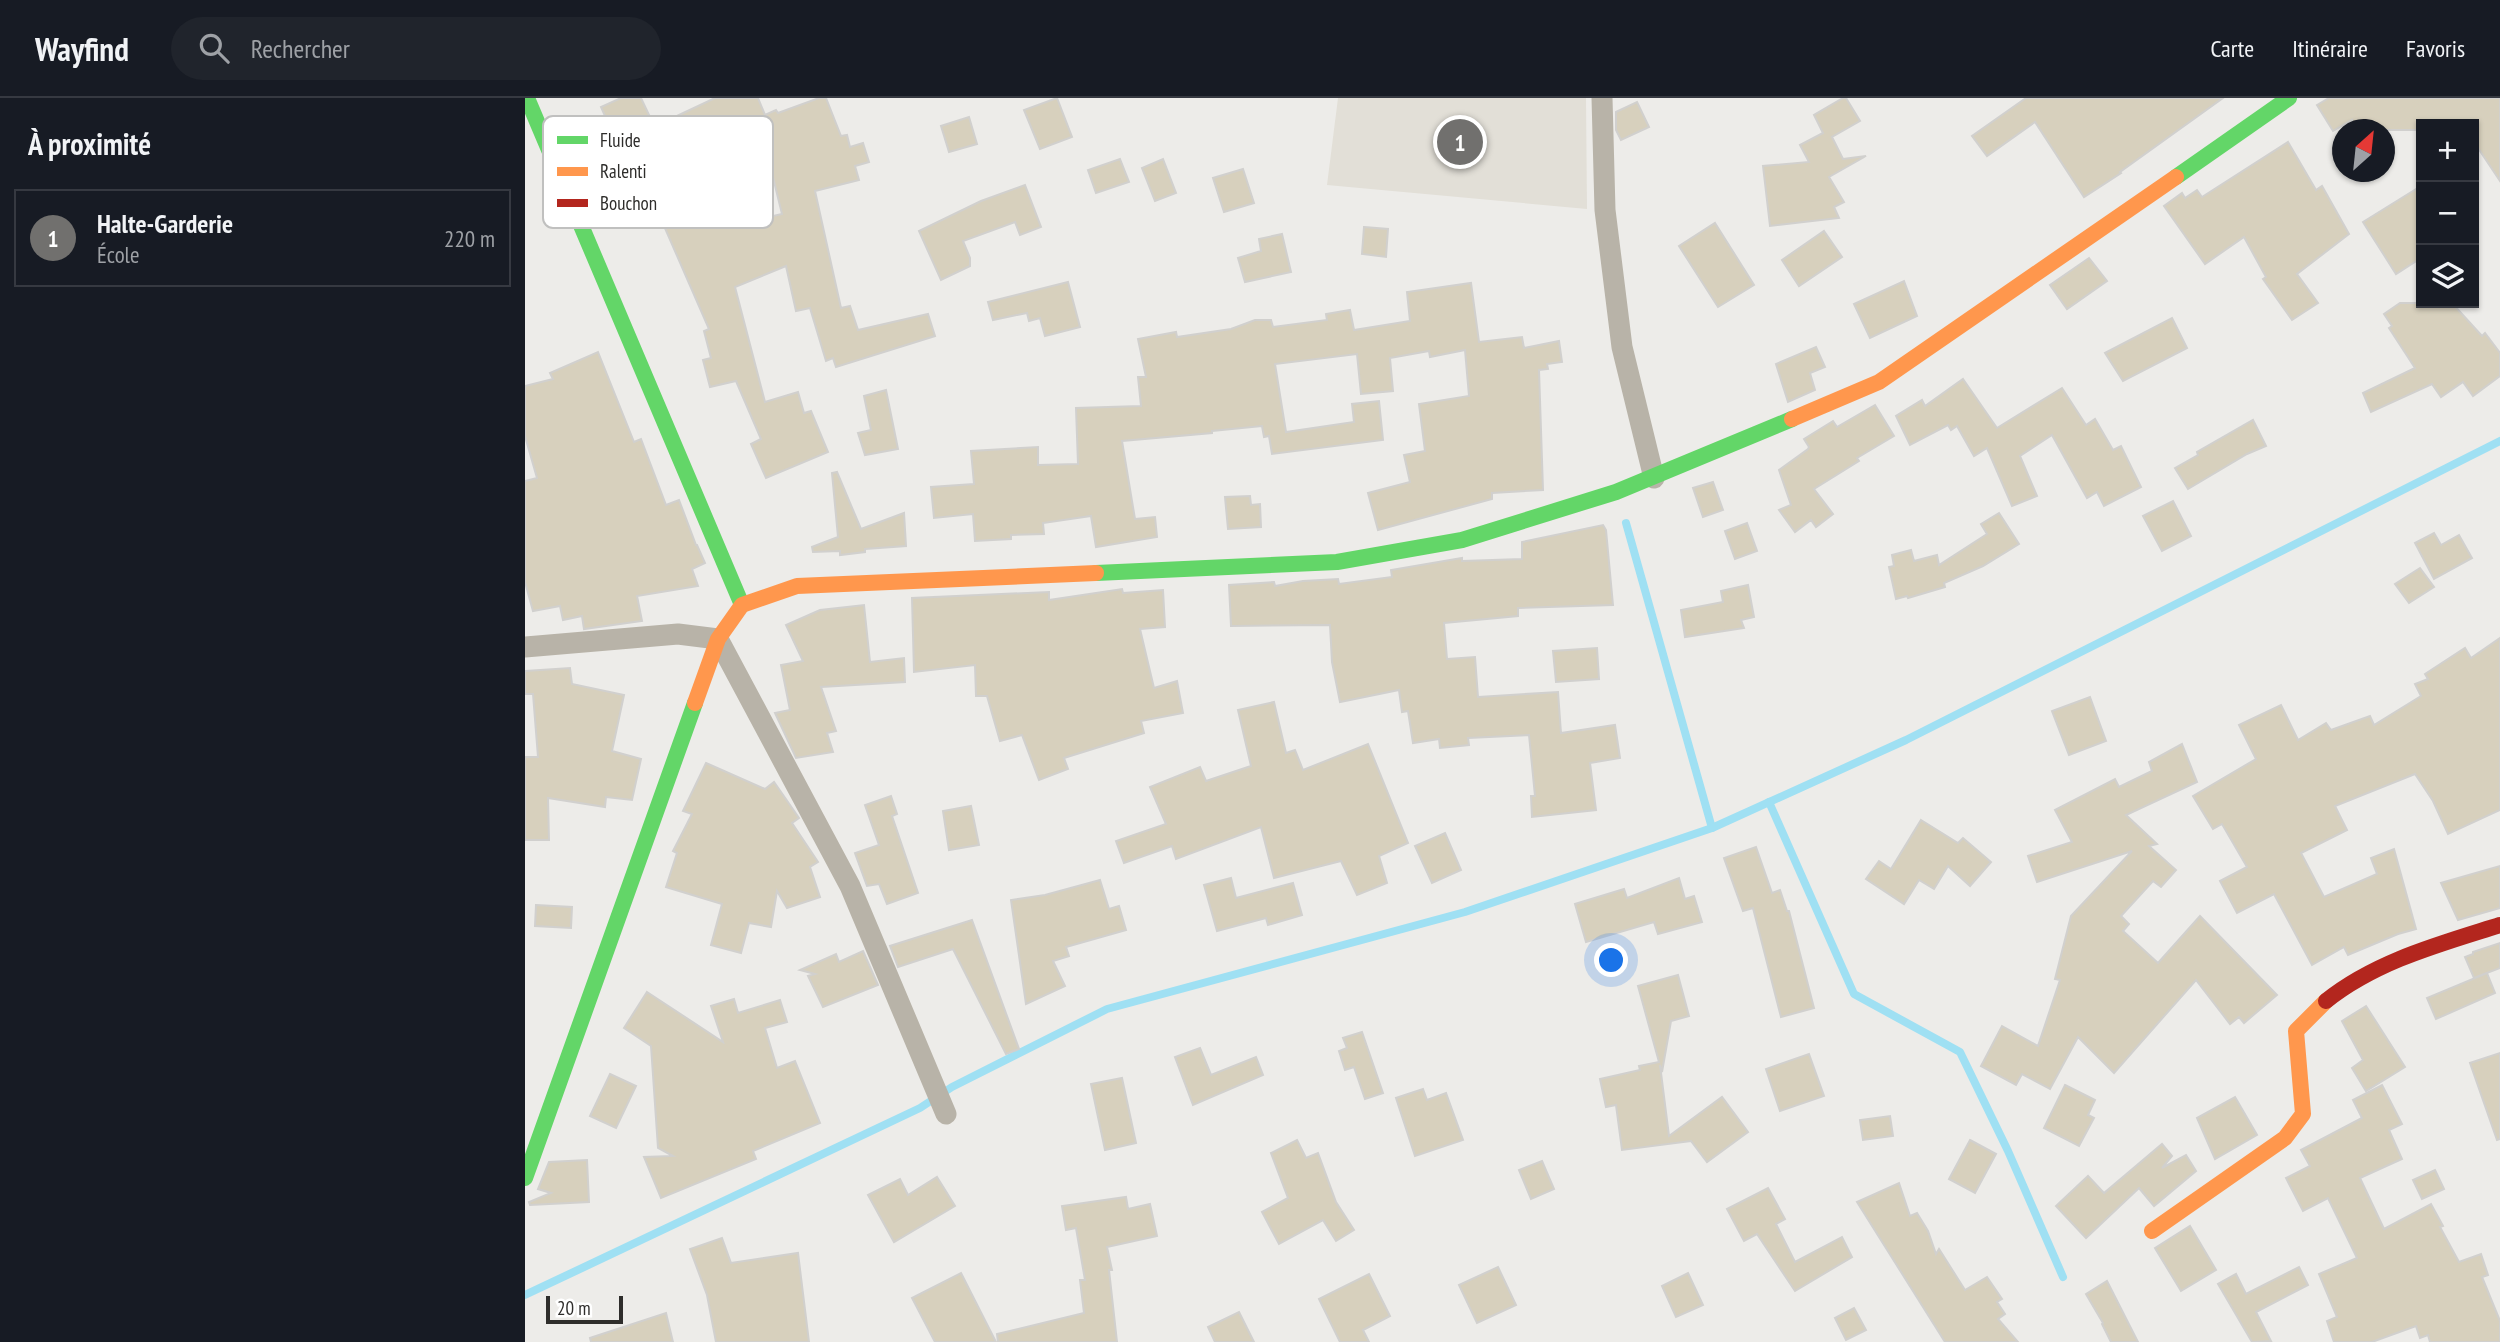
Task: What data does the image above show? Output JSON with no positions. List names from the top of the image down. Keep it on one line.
{"legend":["Fluide","Ralenti","Bouchon"],"scale_bar":"20 m","north":"top right","page":{"header":"Wayfind","search":"Rechercher","nav":["Carte","Itinéraire","Favoris"],"heading":"À proximité","pins":"1","map_buttons":["+","−"],"list":[{"mark":"1","name":"Halte-Garderie","note":"École","value":"220 m"}],"scale":"20 m"}}
